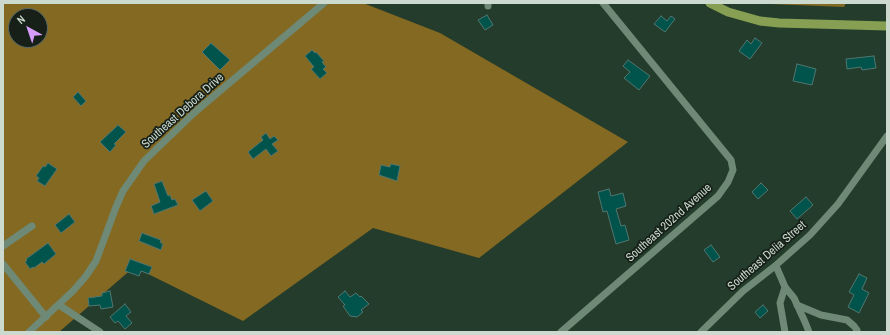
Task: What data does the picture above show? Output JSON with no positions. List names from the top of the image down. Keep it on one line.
{"streets":{"street":["Southeast Debora Drive","Southeast 202nd Avenue","Southeast Delia Street"]},"north":"top left"}
